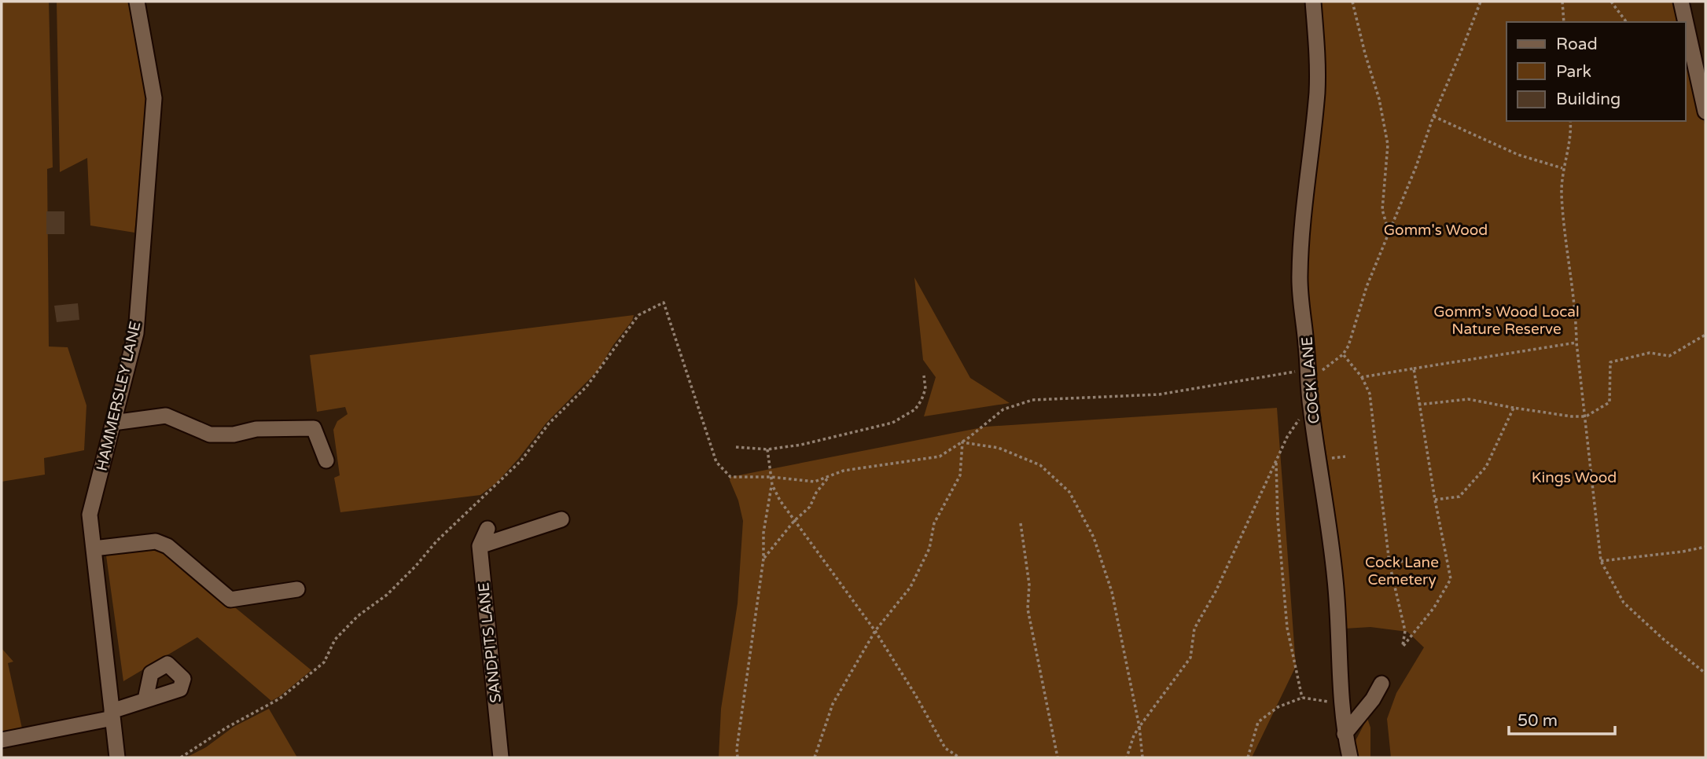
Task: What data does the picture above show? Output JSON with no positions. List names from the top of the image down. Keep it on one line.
{"streets":{"street":["COCK LANE","HAMMERSLEY LANE","SANDPITS LANE"]},"parks":["Gomm's Wood","Gomm's Wood Local Nature Reserve","Kings Wood","Cock Lane Cemetery"],"legend":["Road","Park","Building"],"scale_bar":"50 m"}
